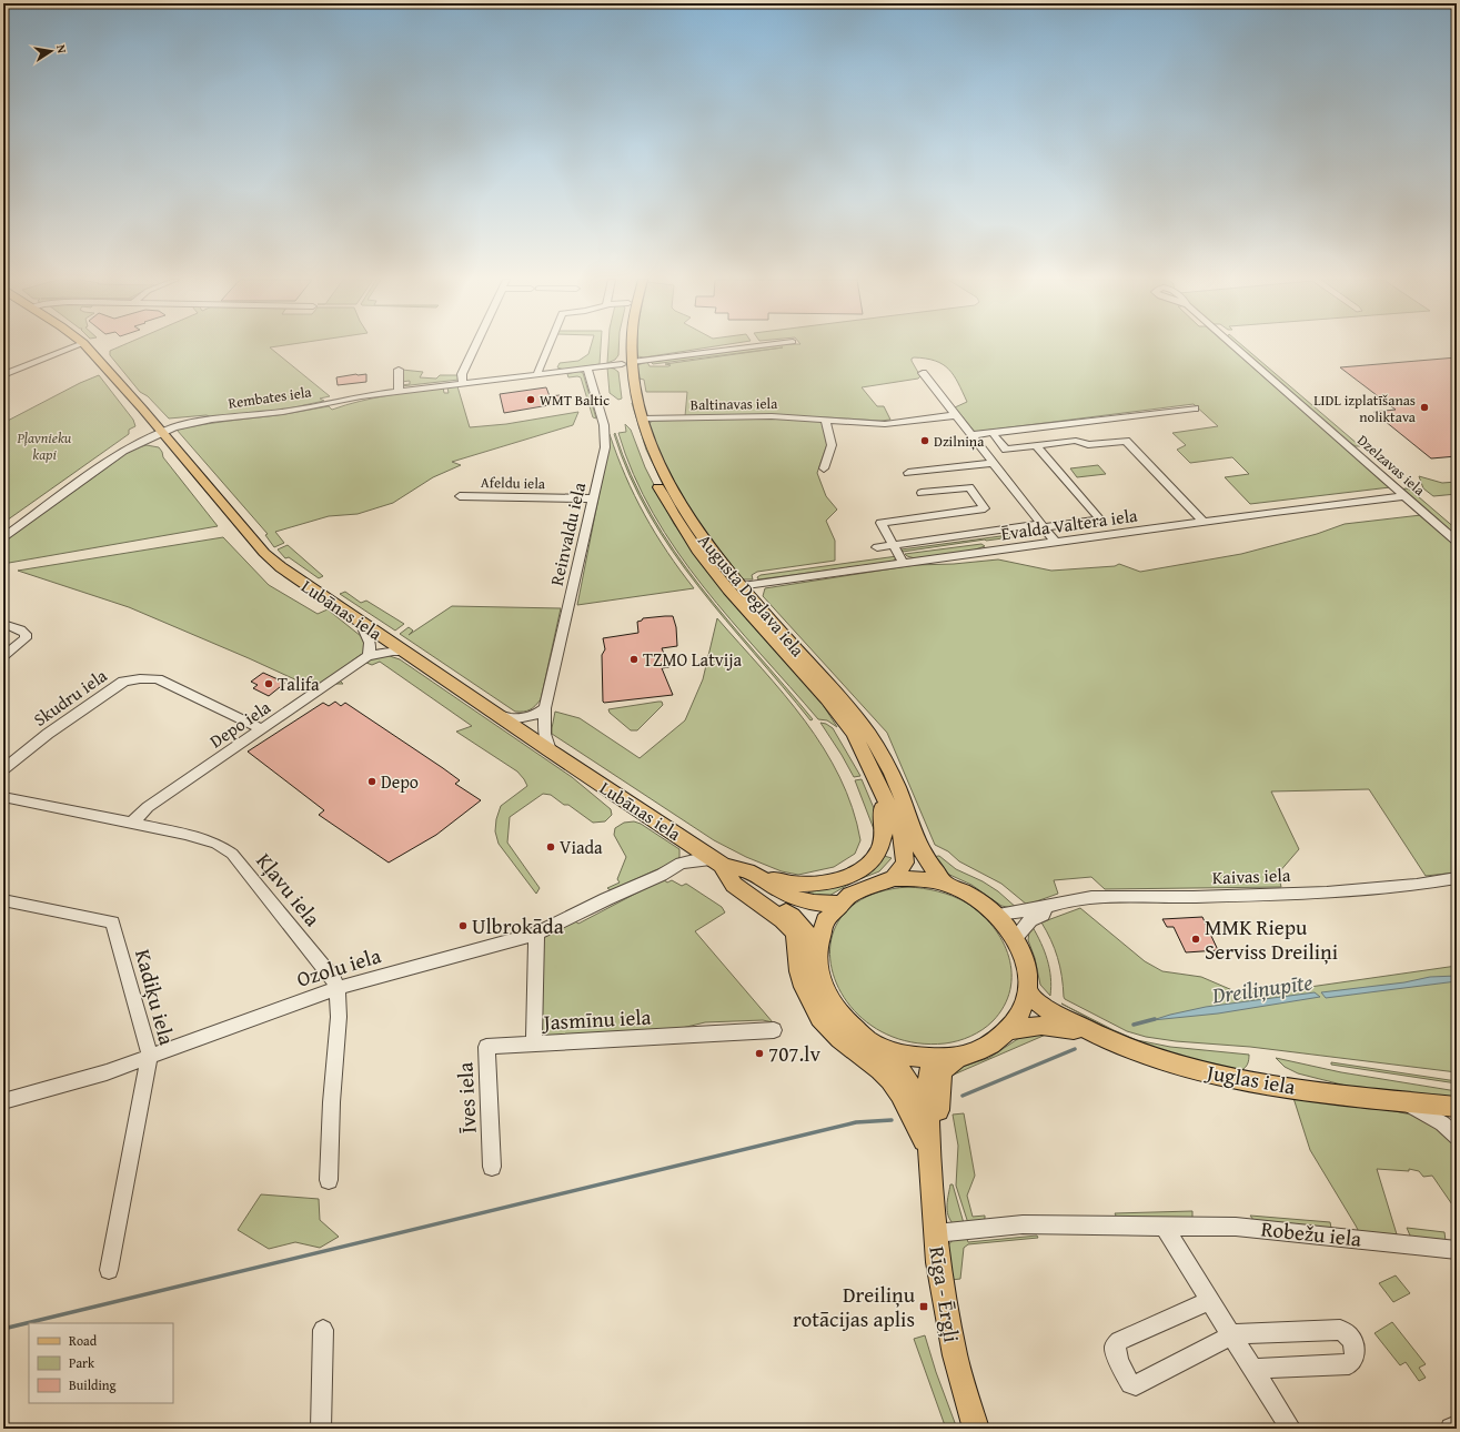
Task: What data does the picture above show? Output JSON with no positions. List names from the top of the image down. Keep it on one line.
{"streets":{"main road":["Augusta Deglava iela","Lubānas iela","Juglas iela","Rīga - Ērgļi"],"street":["Rembates iela","Baltinavas iela","Dzelzavas iela","Afeldu iela","Ēvalda Valtera iela","Reinvaldu iela","Skudru iela","Depo iela","Kaivas iela","Kļavu iela","Ozolu iela","Kadiķu iela","Jasmīnu iela","Īves iela","Robežu iela"]},"crossings":[["Rembates iela","Reinvaldu iela"],["Rembates iela","Augusta Deglava iela"],["Rembates iela","Lubānas iela"],["Baltinavas iela","Augusta Deglava iela"],["Dzelzavas iela","Ēvalda Valtera iela"],["Afeldu iela","Reinvaldu iela"],["Ēvalda Valtera iela","Augusta Deglava iela"],["Reinvaldu iela","Lubānas iela"],["Lubānas iela","Depo iela"],["Lubānas iela","Ozolu iela"],["Skudru iela","Depo iela"],["Depo iela","Kļavu iela"],["Kļavu iela","Ozolu iela"],["Ozolu iela","Kadiķu iela"],["Ozolu iela","Jasmīnu iela"],["Jasmīnu iela","Īves iela"],["Robežu iela","Rīga - Ērgļi"]],"water":["Dreiliņupīte"],"parks":["Pļavnieku kapi"],"places":{"other":["WMT Baltic","LIDL izplatīšanas noliktava","Dzilniņa","TZMO Latvija","Talifa","Depo","Viada","Ulbrokāda","MMK Riepu Serviss Dreiliņi","707.lv"],"transit":["Dreiliņu rotācijas aplis"]},"legend":["Road","Park","Building"],"north":"right"}
